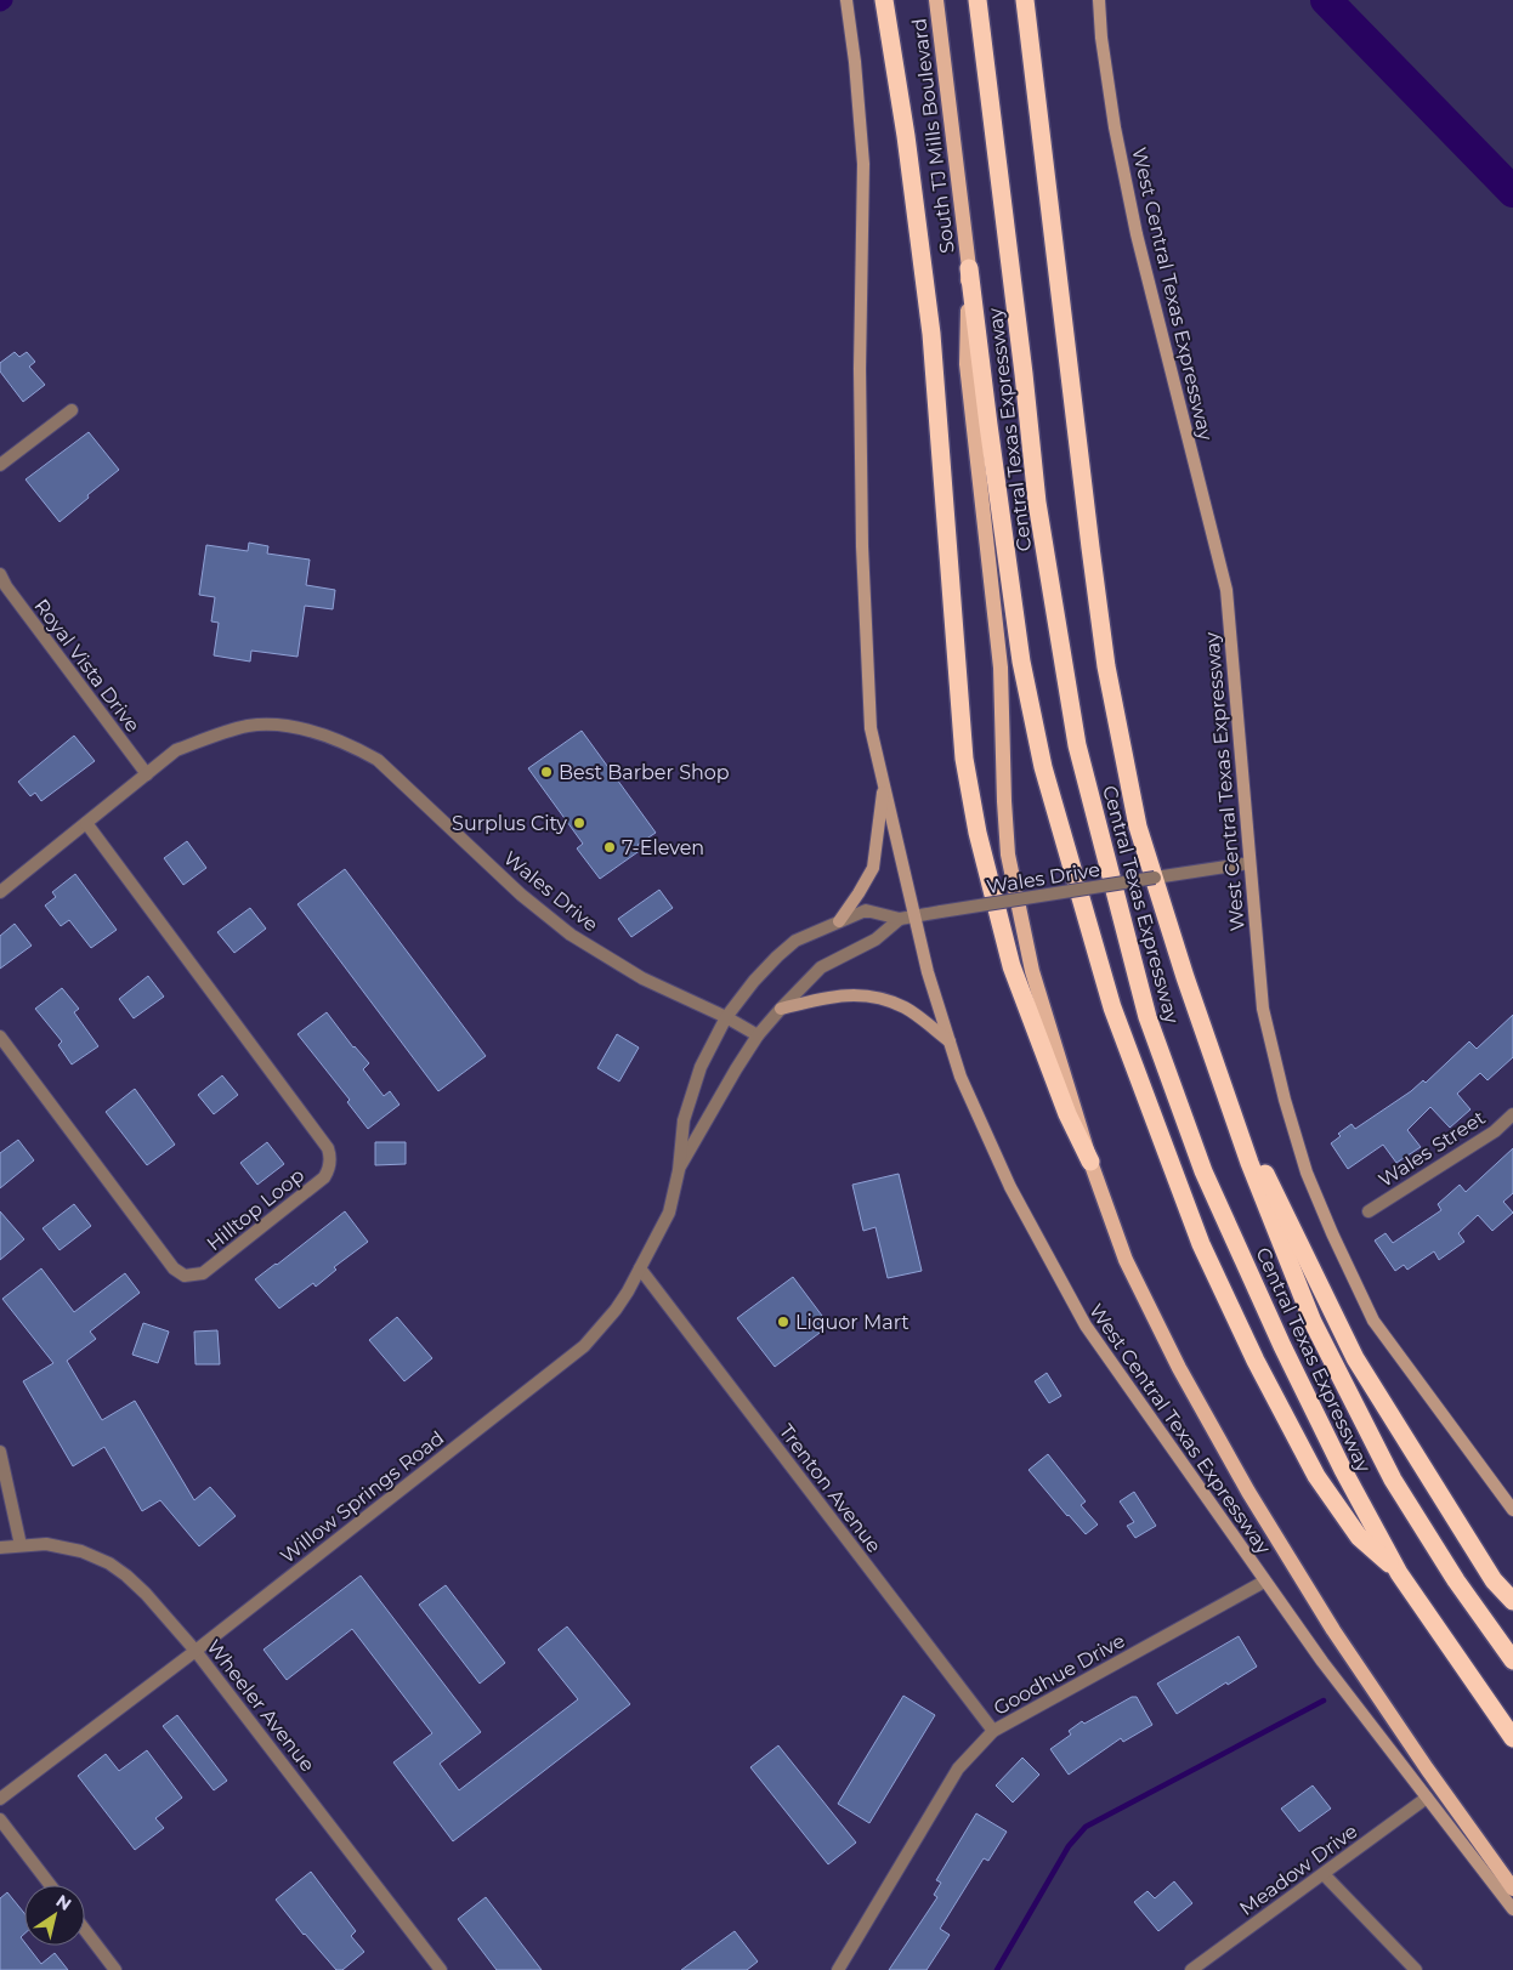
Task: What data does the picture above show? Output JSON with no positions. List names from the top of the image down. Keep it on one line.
{"streets":{"highway":["Central Texas Expressway"],"main road":["South TJ Mills Boulevard","West Central Texas Expressway"],"street":["Royal Vista Drive","Wales Drive","Wales Street","Hilltop Loop","Trenton Avenue","Willow Springs Road","Goodhue Drive","Wheeler Avenue","Meadow Drive"]},"crossings":[["West Central Texas Expressway","Wales Drive"],["West Central Texas Expressway","Willow Springs Road"],["West Central Texas Expressway","Goodhue Drive"],["West Central Texas Expressway","Meadow Drive"],["Royal Vista Drive","Wales Drive"],["Wales Drive","Hilltop Loop"],["Wales Drive","Willow Springs Road"],["Trenton Avenue","Willow Springs Road"],["Trenton Avenue","Goodhue Drive"],["Willow Springs Road","Wheeler Avenue"]],"places":["Best Barber Shop","Surplus City","7-Eleven","Liquor Mart"],"north":"top right"}
